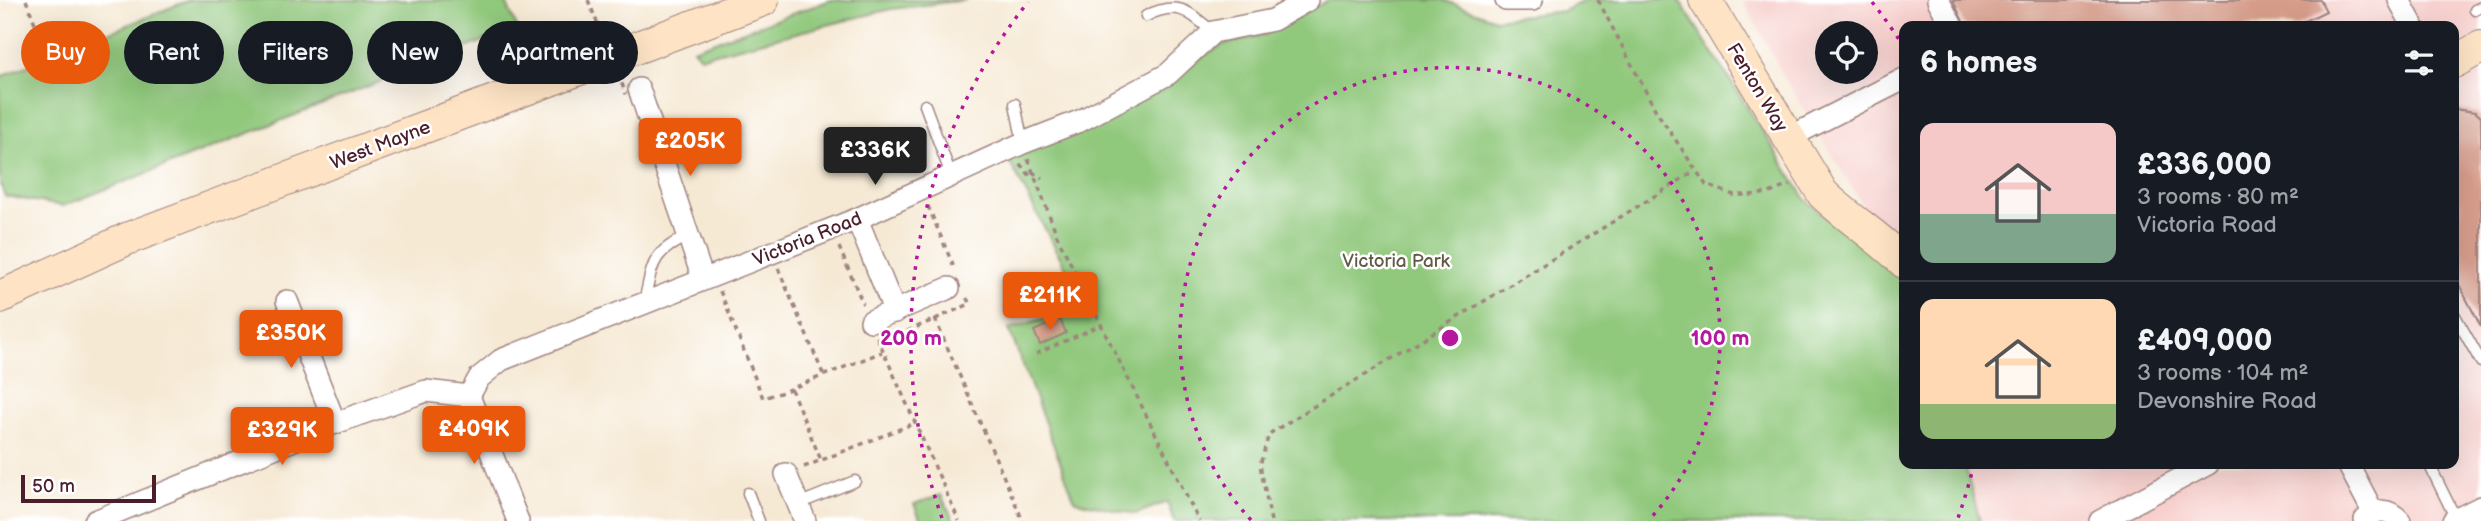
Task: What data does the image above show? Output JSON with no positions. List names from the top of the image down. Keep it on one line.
{"streets":{"main road":["Fenton Way","West Mayne"],"street":["Victoria Road"]},"parks":["Victoria Park"],"scale_bar":"50 m","page":{"chip":["Buy","Rent","Filters","New","Apartment"],"heading":"6 homes","list":[{"name":"£336,000","note":"3 rooms · 80 m² · Victoria Road"},{"name":"£409,000","note":"3 rooms · 104 m² · Devonshire Road"}],"price":["£205K","£336K","£211K","£350K","£409K","£329K"],"scale":"50 m"},"rings":["100 m","200 m"]}
